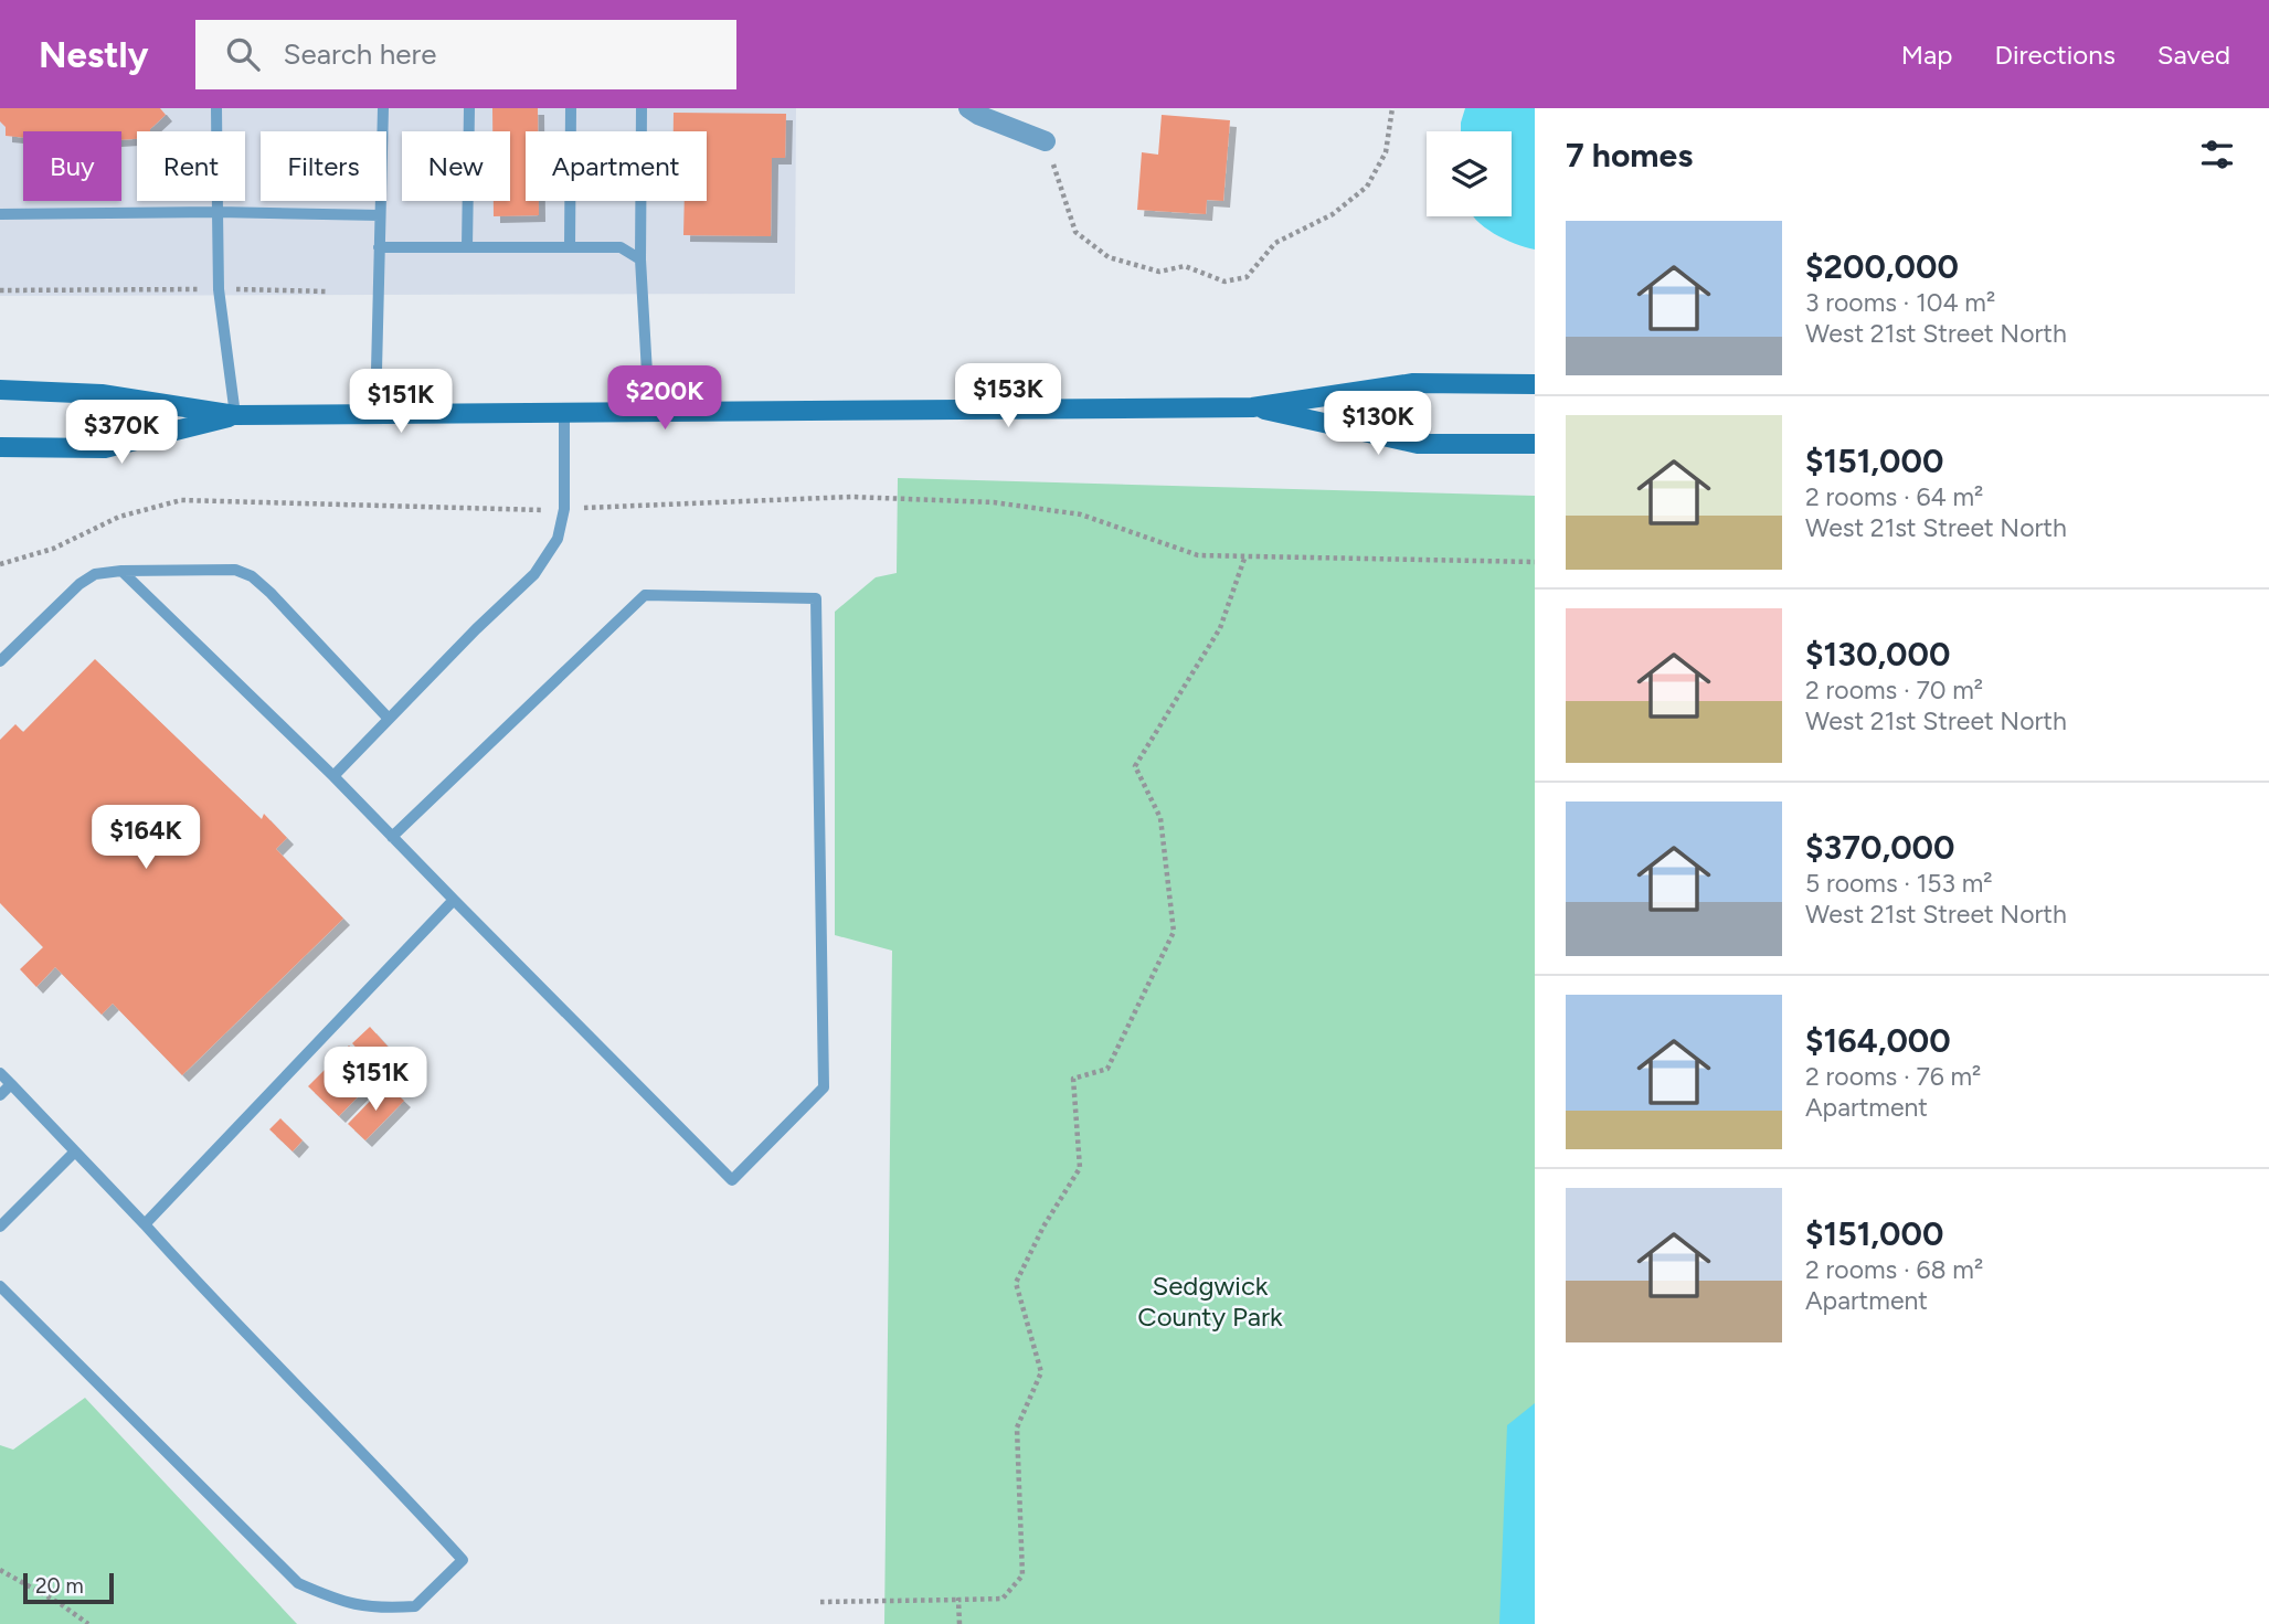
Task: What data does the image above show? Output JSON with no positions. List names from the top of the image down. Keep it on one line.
{"parks":["Sedgwick County Park"],"scale_bar":"20 m","page":{"header":"Nestly","search":"Search here","nav":["Map","Directions","Saved"],"heading":"7 homes","chip":["Buy","Rent","Filters","New","Apartment"],"list":[{"name":"$200,000","note":"3 rooms · 104 m² · West 21st Street North"},{"name":"$151,000","note":"2 rooms · 64 m² · West 21st Street North"},{"name":"$130,000","note":"2 rooms · 70 m² · West 21st Street North"},{"name":"$370,000","note":"5 rooms · 153 m² · West 21st Street North"},{"name":"$164,000","note":"2 rooms · 76 m² · Apartment"},{"name":"$151,000","note":"2 rooms · 68 m² · Apartment"}],"price":["$153K","$200K","$151K","$130K","$370K","$164K","$151K"],"scale":"20 m"}}
